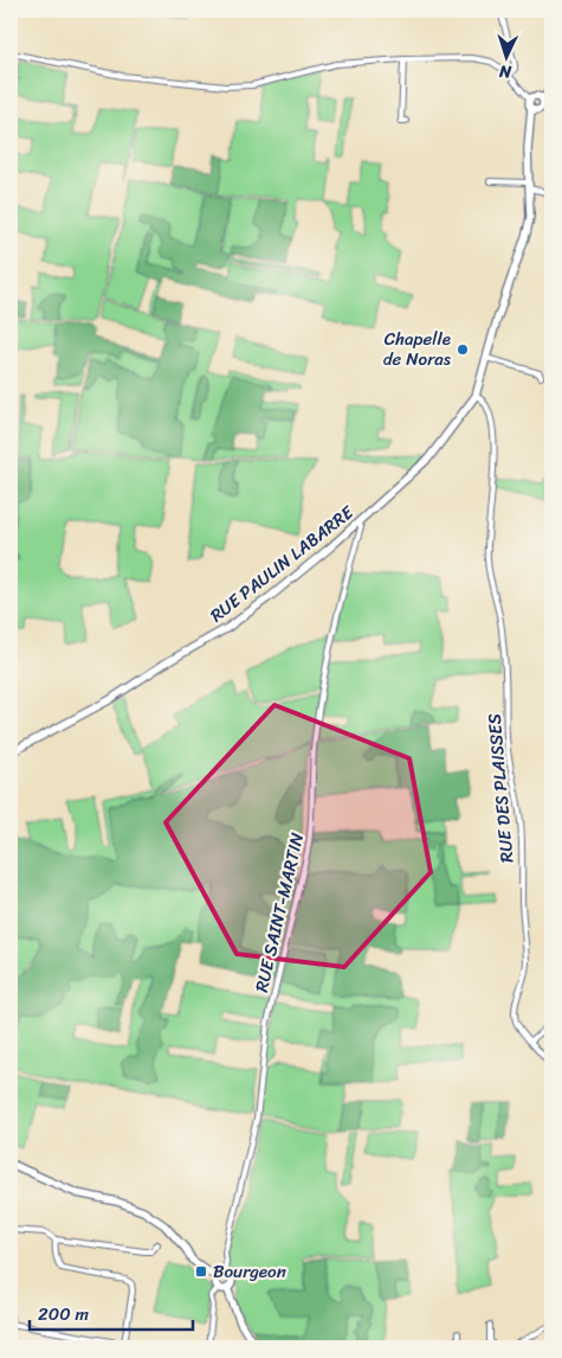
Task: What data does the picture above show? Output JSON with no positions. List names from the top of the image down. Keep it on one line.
{"streets":{"street":["RUE PAULIN LABARRE","RUE DES PLAISSES","RUE SAINT-MARTIN"]},"crossings":[["RUE PAULIN LABARRE","RUE DES PLAISSES"],["RUE PAULIN LABARRE","RUE SAINT-MARTIN"]],"places":{"other":["Chapelle de Noras"],"transit":["Bourgeon"]},"scale_bar":"200 m","north":"bottom"}
